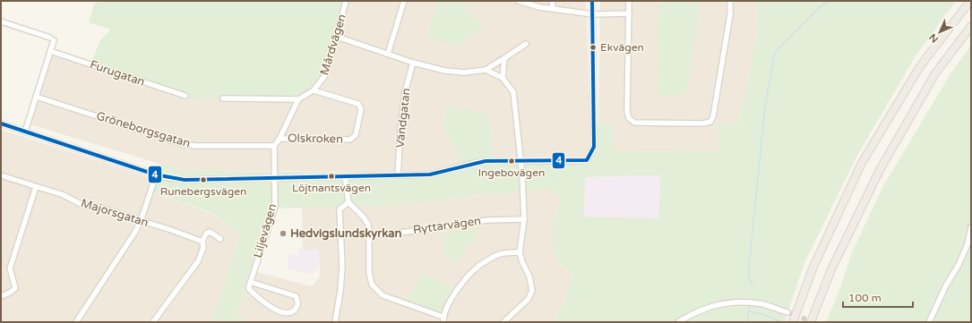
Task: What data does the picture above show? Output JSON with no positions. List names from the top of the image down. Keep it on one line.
{"streets":{"street":["Mårdvägen","Furugatan","Vändgatan","Gröneborgsgatan","Olskroken","Majorsgatan","Ryttarvägen","Liljevägen"]},"crossings":[["Mårdvägen","Olskroken"]],"places":["Ekvägen","Ingebovägen","Löjtnantsvägen","Runebergsvägen","Hedvigslundskyrkan"],"lines":["transit line 4"],"scale_bar":"100 m","north":"bottom left"}
